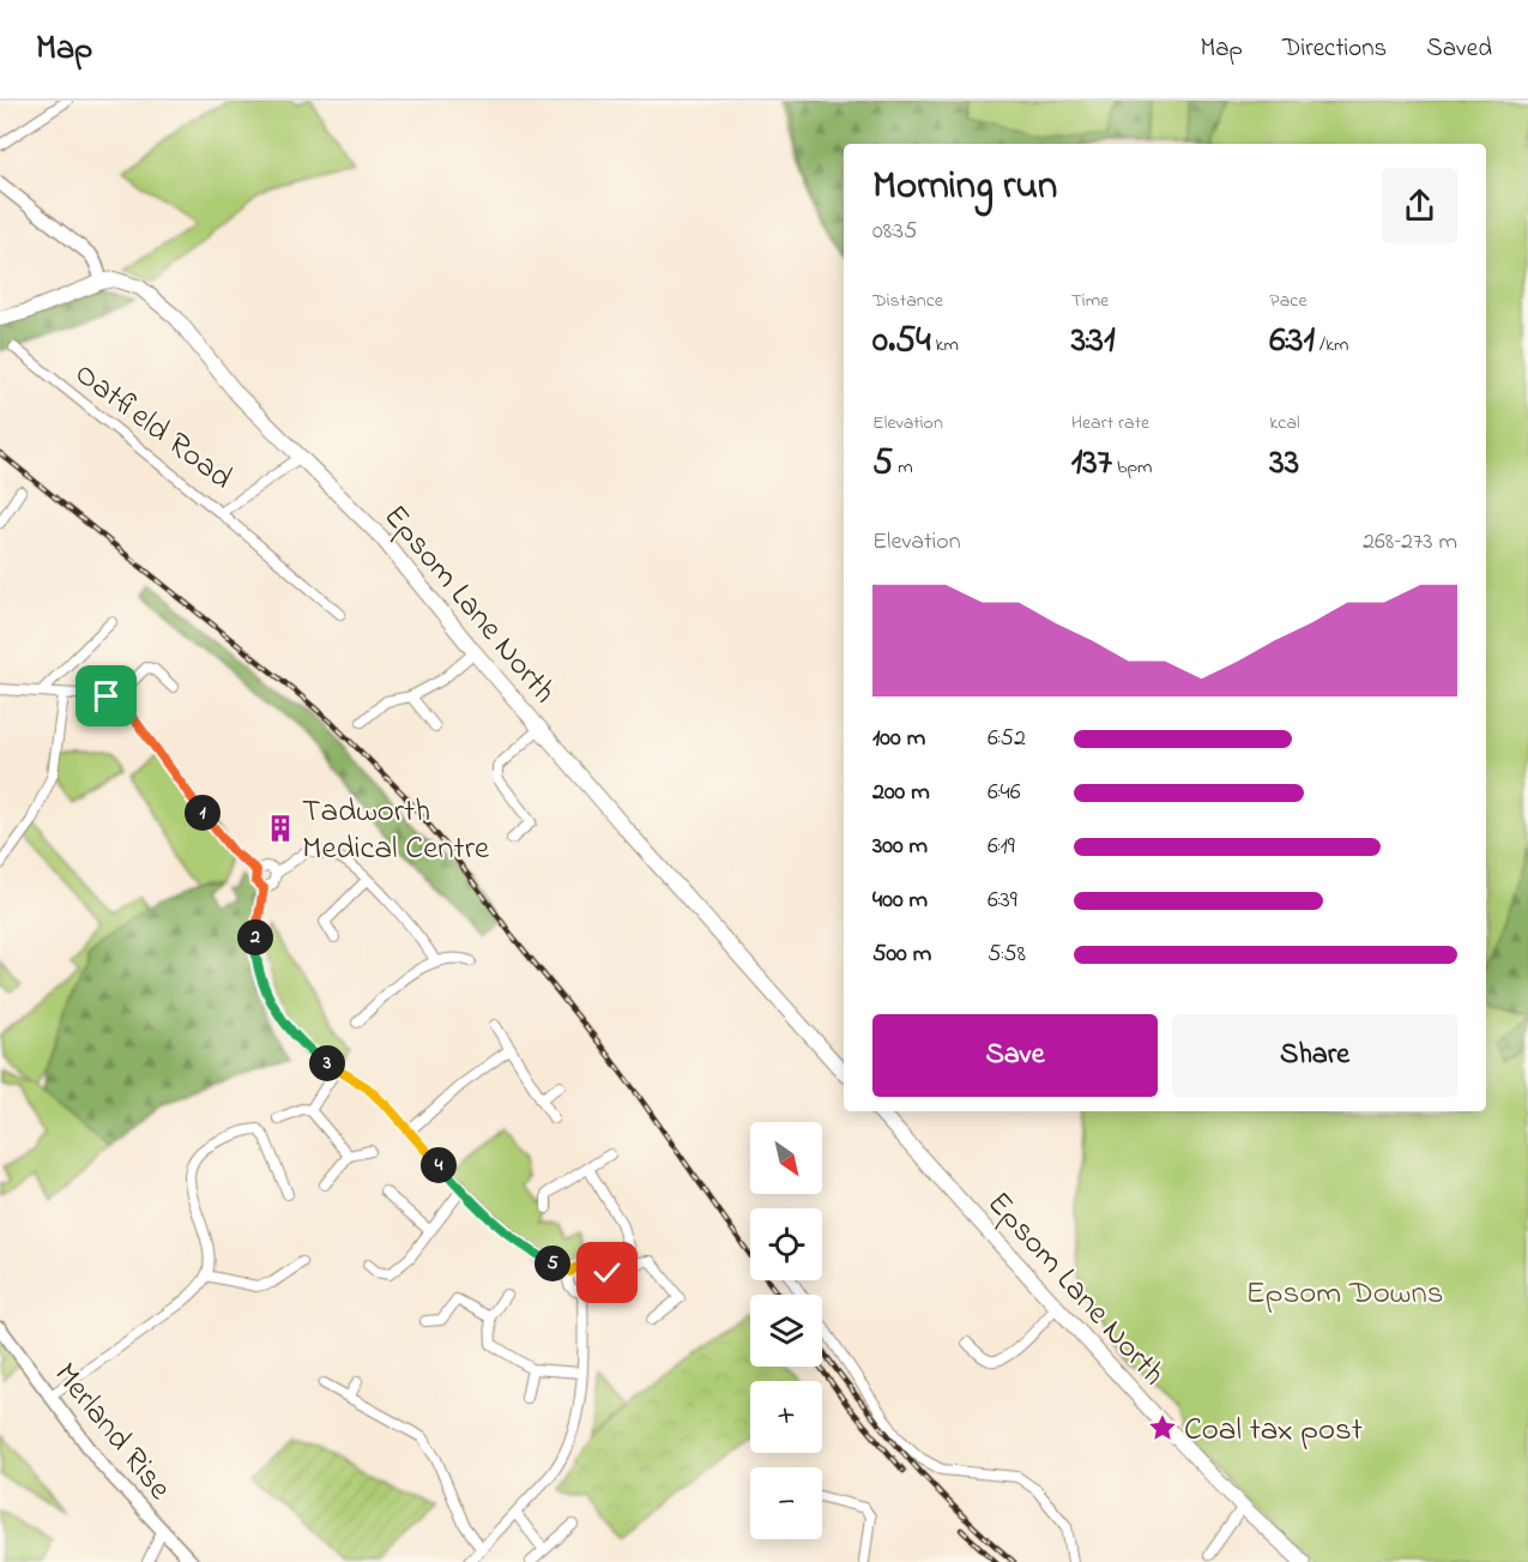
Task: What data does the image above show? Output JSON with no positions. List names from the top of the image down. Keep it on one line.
{"streets":{"main road":["Epsom Lane North"],"street":["Oatfield Road","Merland Rise"]},"crossings":[["Oatfield Road","Epsom Lane North"]],"parks":["Epsom Downs"],"places":{"building":["Tadworth Medical Centre"],"place":["Coal tax post"]},"north":"bottom right","page":{"header":"Map","nav":["Map","Directions","Saved"],"heading":["Morning run","08:35"],"stats":[["Distance","0.54 km"],["Time","3:31"],["Pace","6:31 /km"],["Elevation","5 m"],["Heart rate","137 bpm"],["kcal","33"]],"chart":["Elevation","268–273 m"],"list":[{"name":"100 m","note":"6:52"},{"name":"200 m","note":"6:46"},{"name":"300 m","note":"6:19"},{"name":"400 m","note":"6:39"},{"name":"500 m","note":"5:58"}],"pins":["1","2","3","4","5"],"buttons":["Save","Share"],"map_buttons":["+","−"]}}
